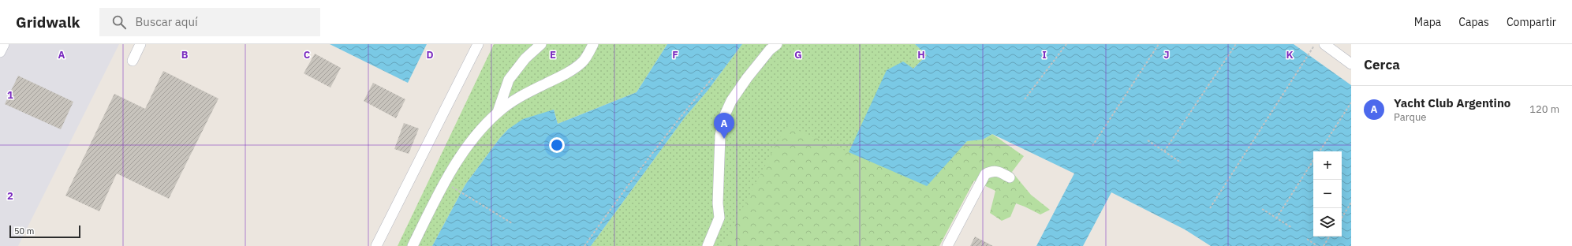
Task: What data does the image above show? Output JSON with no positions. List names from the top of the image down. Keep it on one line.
{"scale_bar":"50 m","page":{"header":"Gridwalk","search":"Buscar aquí","nav":["Mapa","Capas","Compartir"],"heading":"Cerca","list":[{"mark":"A","name":"Yacht Club Argentino","note":"Parque","value":"120 m"}],"pins":"A","map_buttons":["+","−"],"scale":"50 m"},"grid":{"columns":["A","B","C","D","E","F","G","H","I","J","K"],"rows":["1","2"]}}
